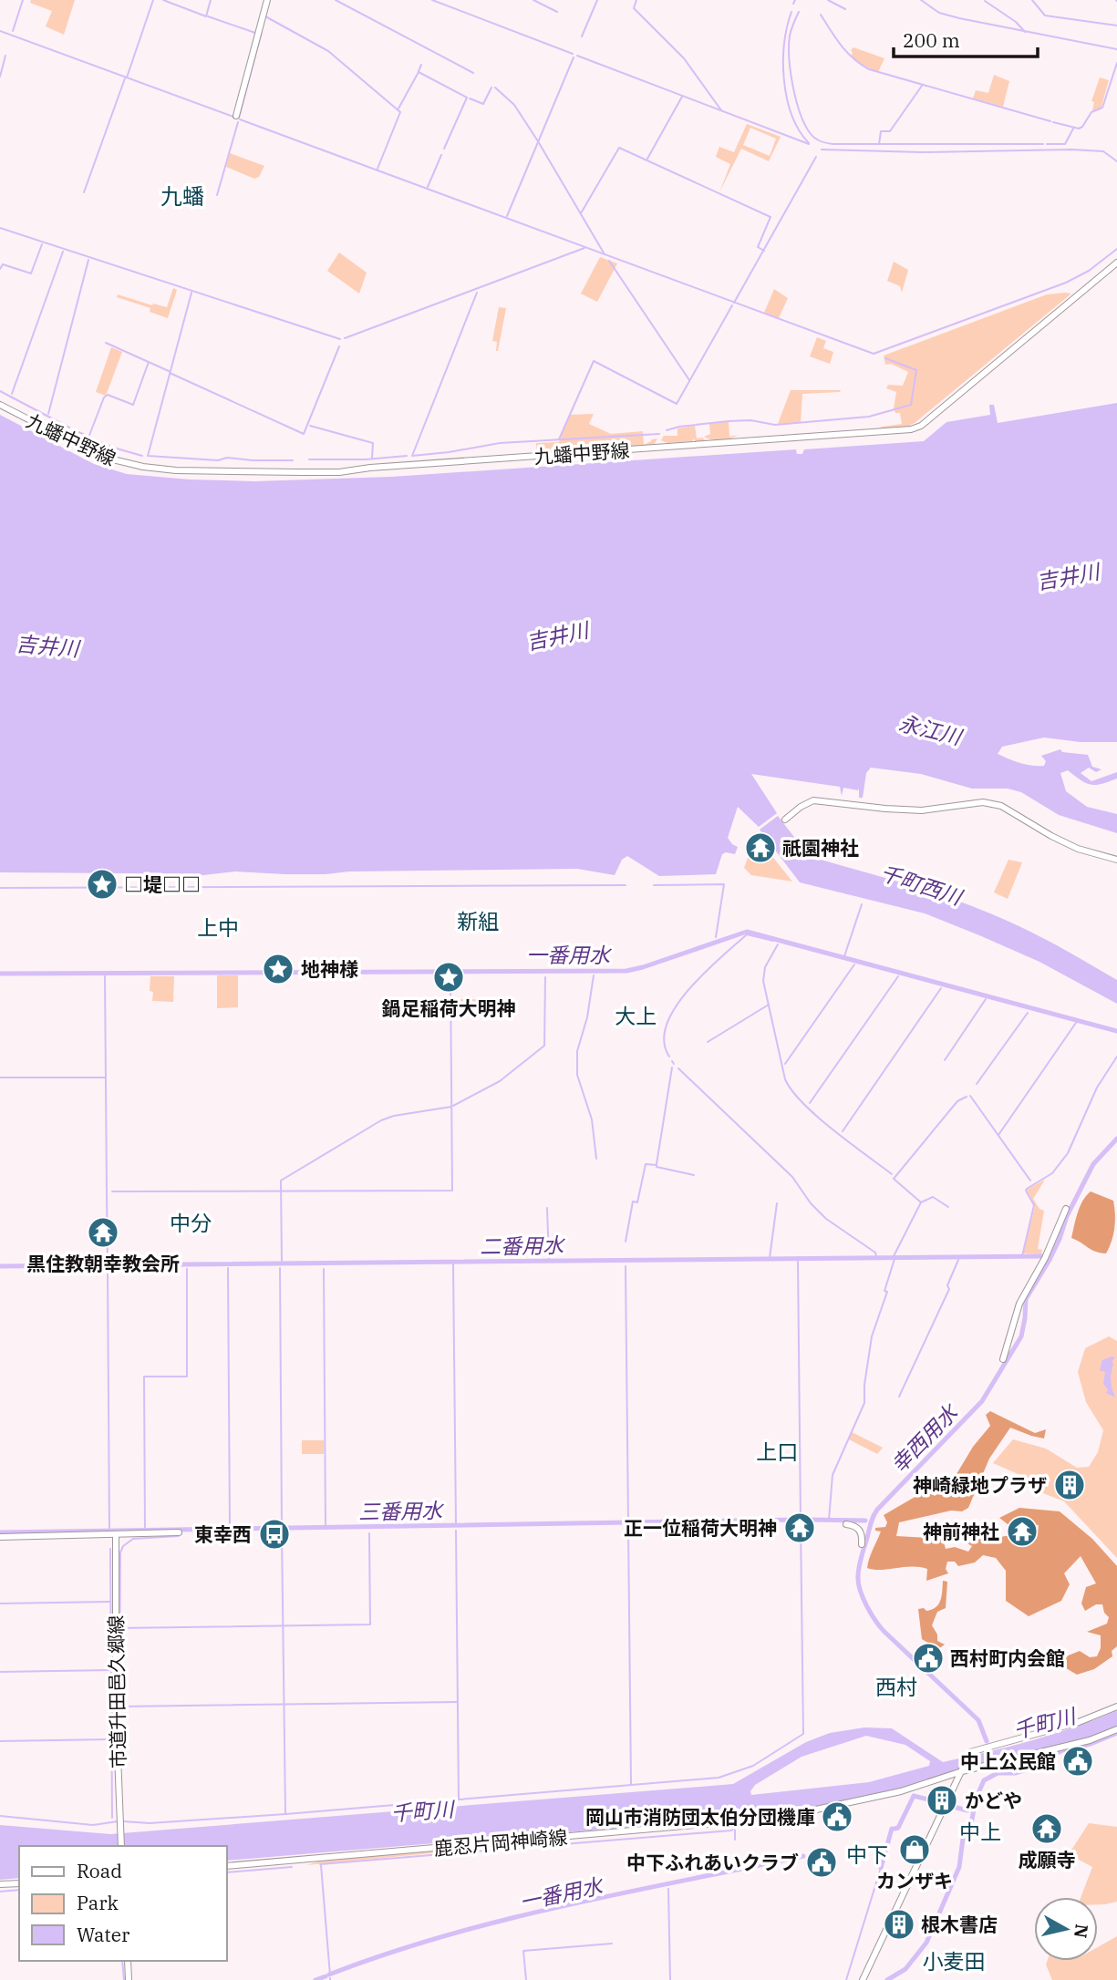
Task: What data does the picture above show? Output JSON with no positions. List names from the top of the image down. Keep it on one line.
{"streets":{"main road":["九蟠中野線","市道升田邑久郷線","鹿忍片岡神崎線"]},"districts":["九蟠","新組","上中","大上","中分","上口","西村","中上","中下","小麦田"],"water":["吉井川","永江川","千町西川","一番用水","二番用水","幸西用水","三番用水","千町川"],"places":{"temple":["祇園神社","黒住教朝幸教会所","正一位稲荷大明神","神前神社","成願寺"],"place":["□堤□□","地神様","鍋足稲荷大明神"],"building":["神崎緑地プラザ","かどや","根木書店"],"bus stop":["東幸西"],"public building":["西村町内会館","中上公民館","岡山市消防団太伯分団機庫","中下ふれあいクラブ"],"shop":["カンザキ"]},"legend":["Road","Park","Water"],"scale_bar":"200 m","north":"right"}
